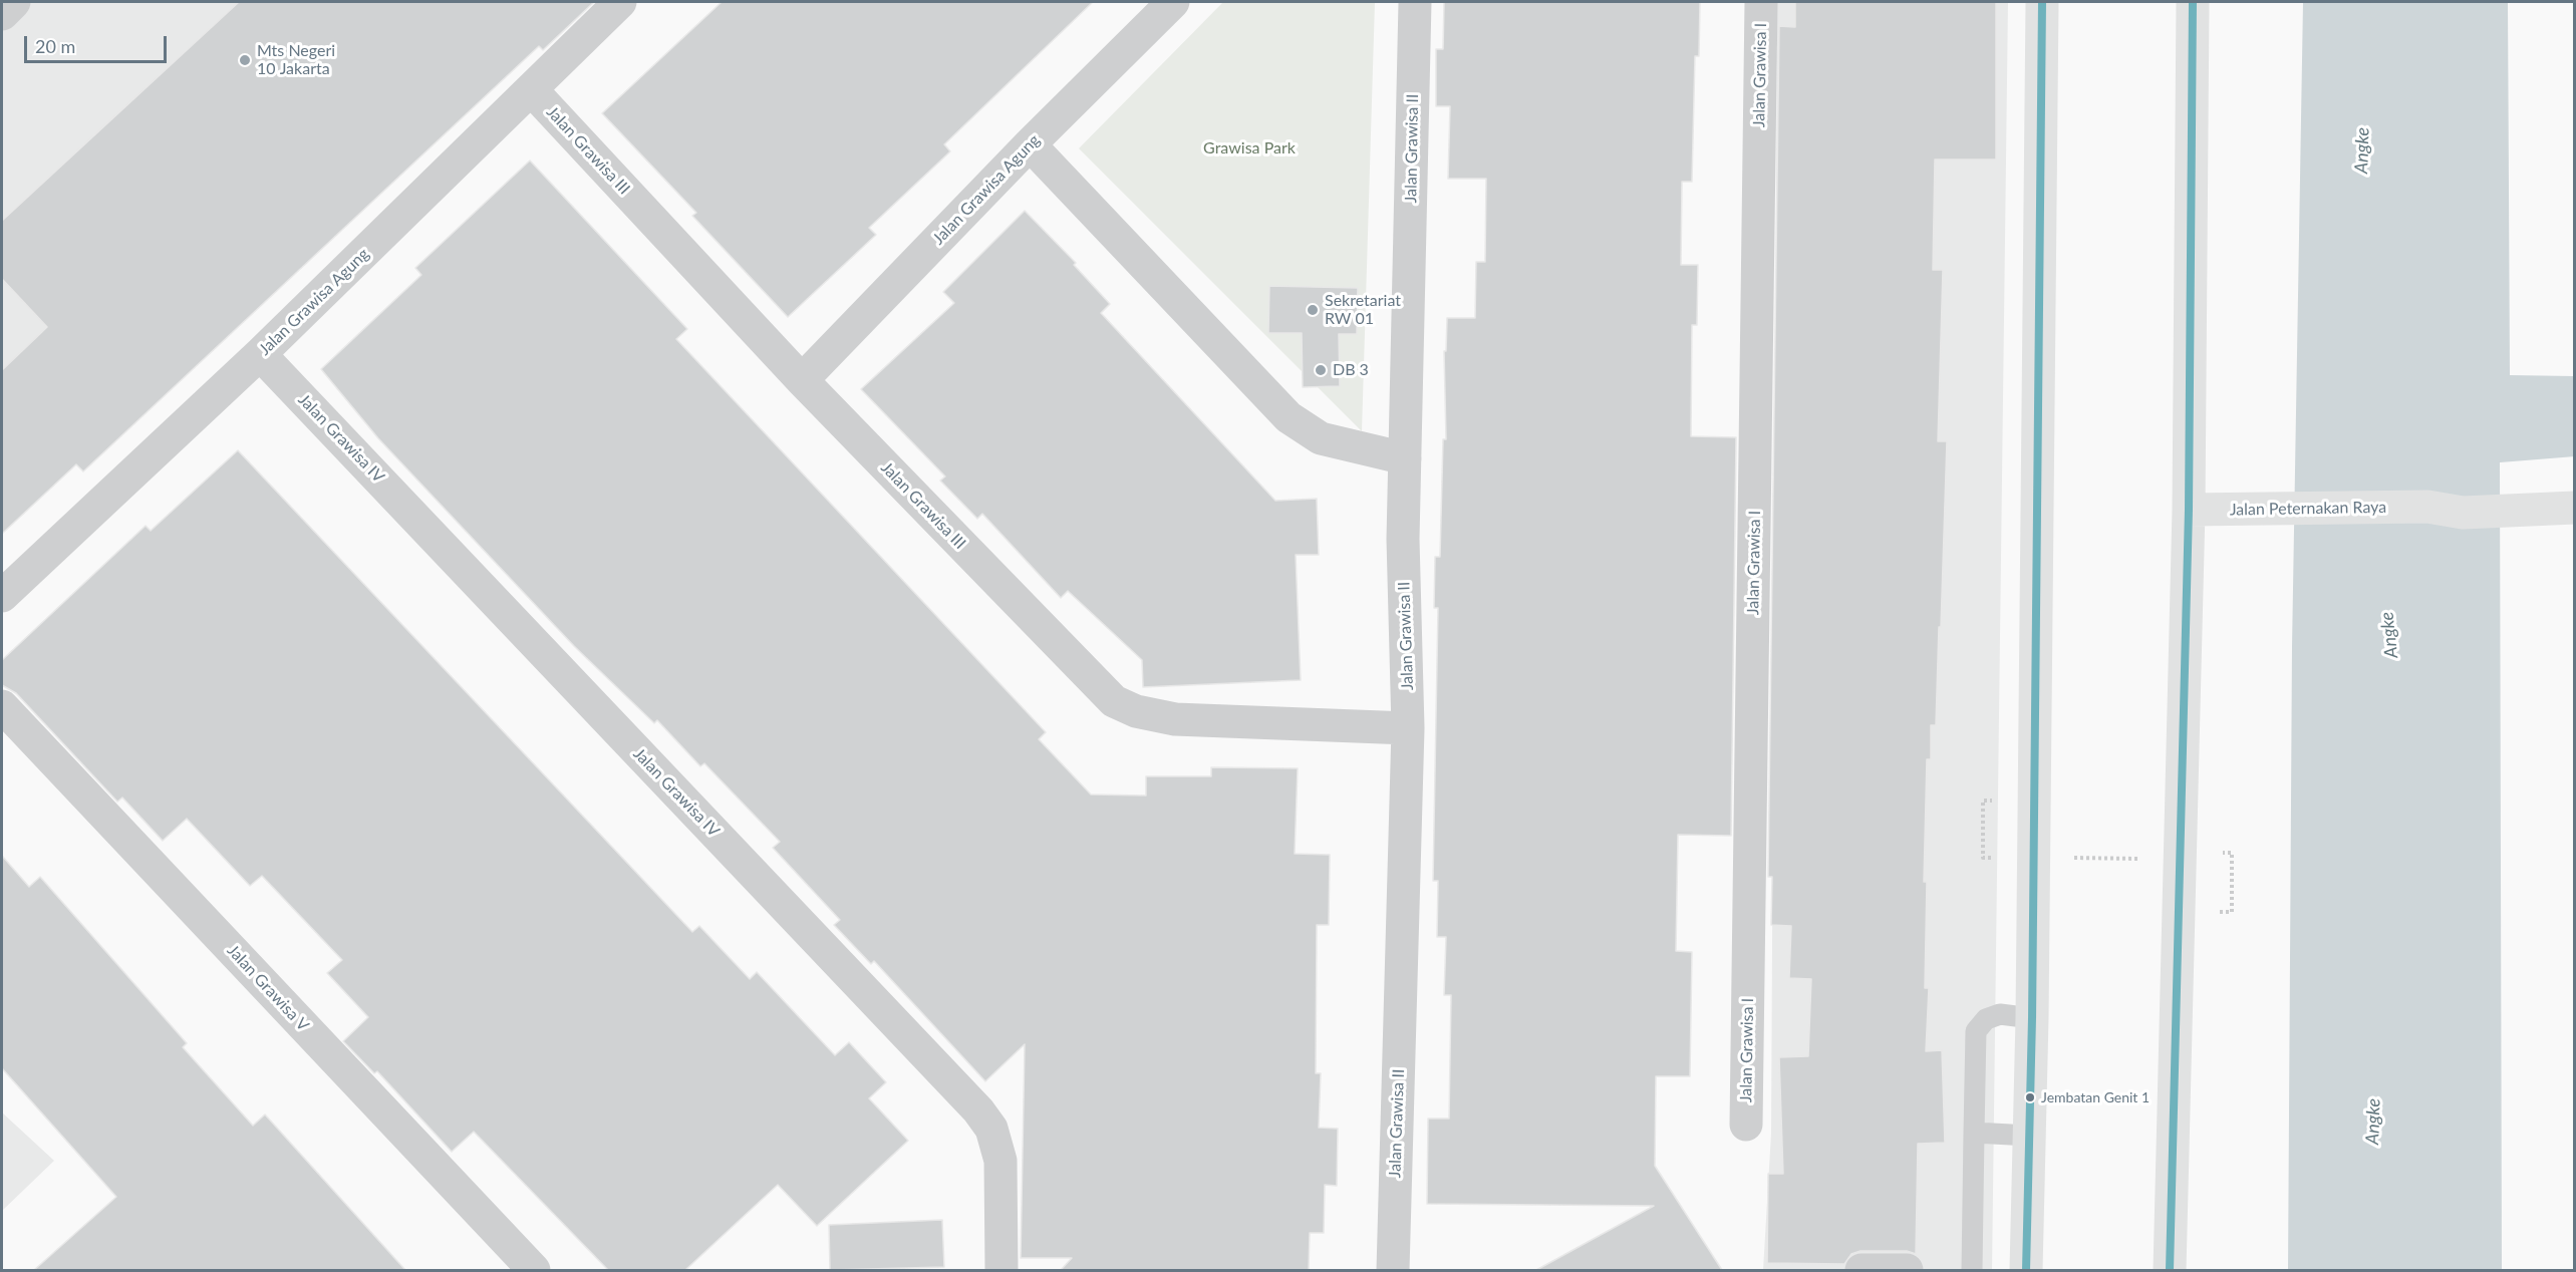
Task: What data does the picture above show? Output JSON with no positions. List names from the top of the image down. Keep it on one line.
{"streets":{"main road":["Jalan Peternakan Raya"],"street":["Jalan Grawisa I","Jalan Grawisa II","Jalan Grawisa III","Jalan Grawisa Agung","Jalan Grawisa IV","Jalan Grawisa V"]},"crossings":[["Jalan Grawisa II","Jalan Grawisa III"],["Jalan Grawisa III","Jalan Grawisa Agung"],["Jalan Grawisa Agung","Jalan Grawisa IV"]],"water":["Angke"],"parks":["Grawisa Park"],"places":["Mts Negeri 10 Jakarta","Sekretariat RW 01","DB 3","Jembatan Genit 1"],"scale_bar":"20 m"}
